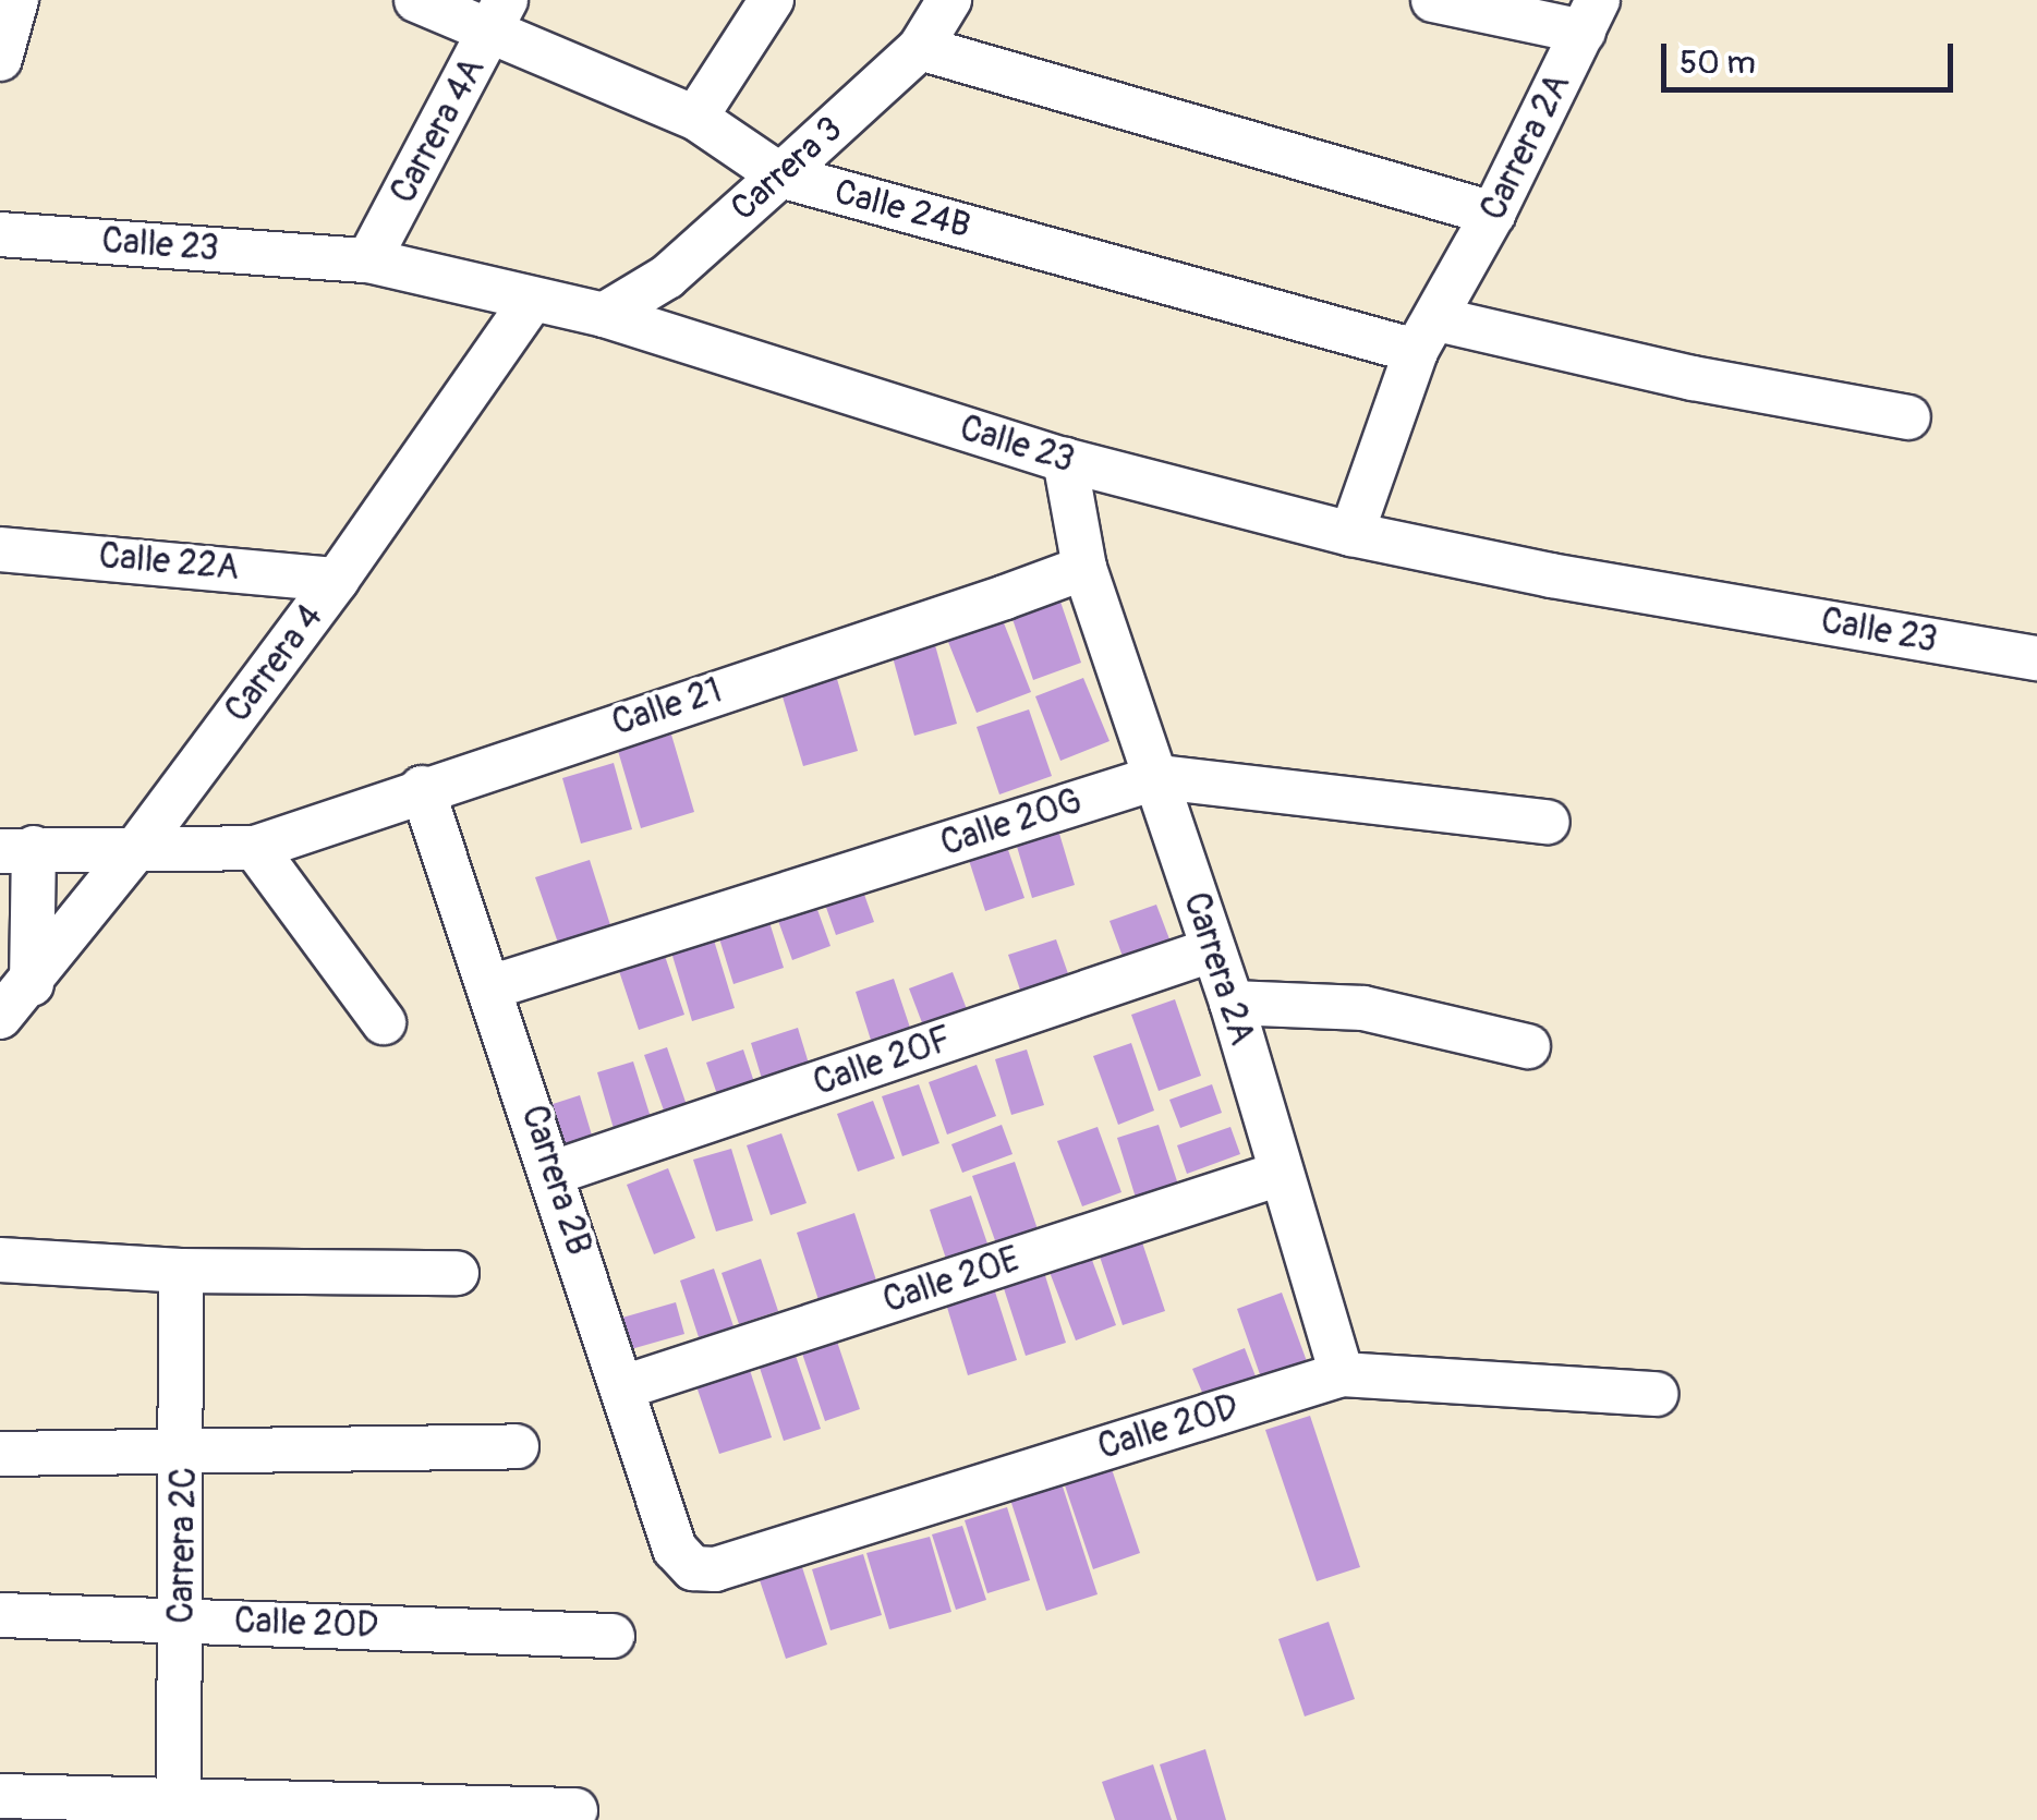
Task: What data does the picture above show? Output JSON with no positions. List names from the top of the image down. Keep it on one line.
{"streets":{"street":["Carrera 4A","Carrera 2A","Carrera 3","Calle 24B","Calle 23","Calle 22A","Carrera 4","Calle 21","Calle 20G","Calle 20F","Carrera 2B","Calle 20E","Calle 20D","Carrera 2C"]},"crossings":[["Carrera 4A","Calle 24B"],["Carrera 4A","Calle 23"],["Carrera 2A","Calle 24B"],["Carrera 2A","Calle 23"],["Carrera 2A","Calle 21"],["Carrera 2A","Calle 20G"],["Carrera 2A","Calle 20F"],["Carrera 2A","Calle 20E"],["Carrera 2A","Calle 20D"],["Carrera 3","Calle 24B"],["Carrera 3","Calle 23"],["Calle 23","Carrera 4"],["Calle 22A","Carrera 4"],["Carrera 4","Calle 21"],["Calle 21","Carrera 2B"],["Calle 20G","Carrera 2B"],["Calle 20F","Carrera 2B"],["Carrera 2B","Calle 20E"],["Carrera 2B","Calle 20D"],["Calle 20D","Carrera 2C"]],"scale_bar":"50 m"}
